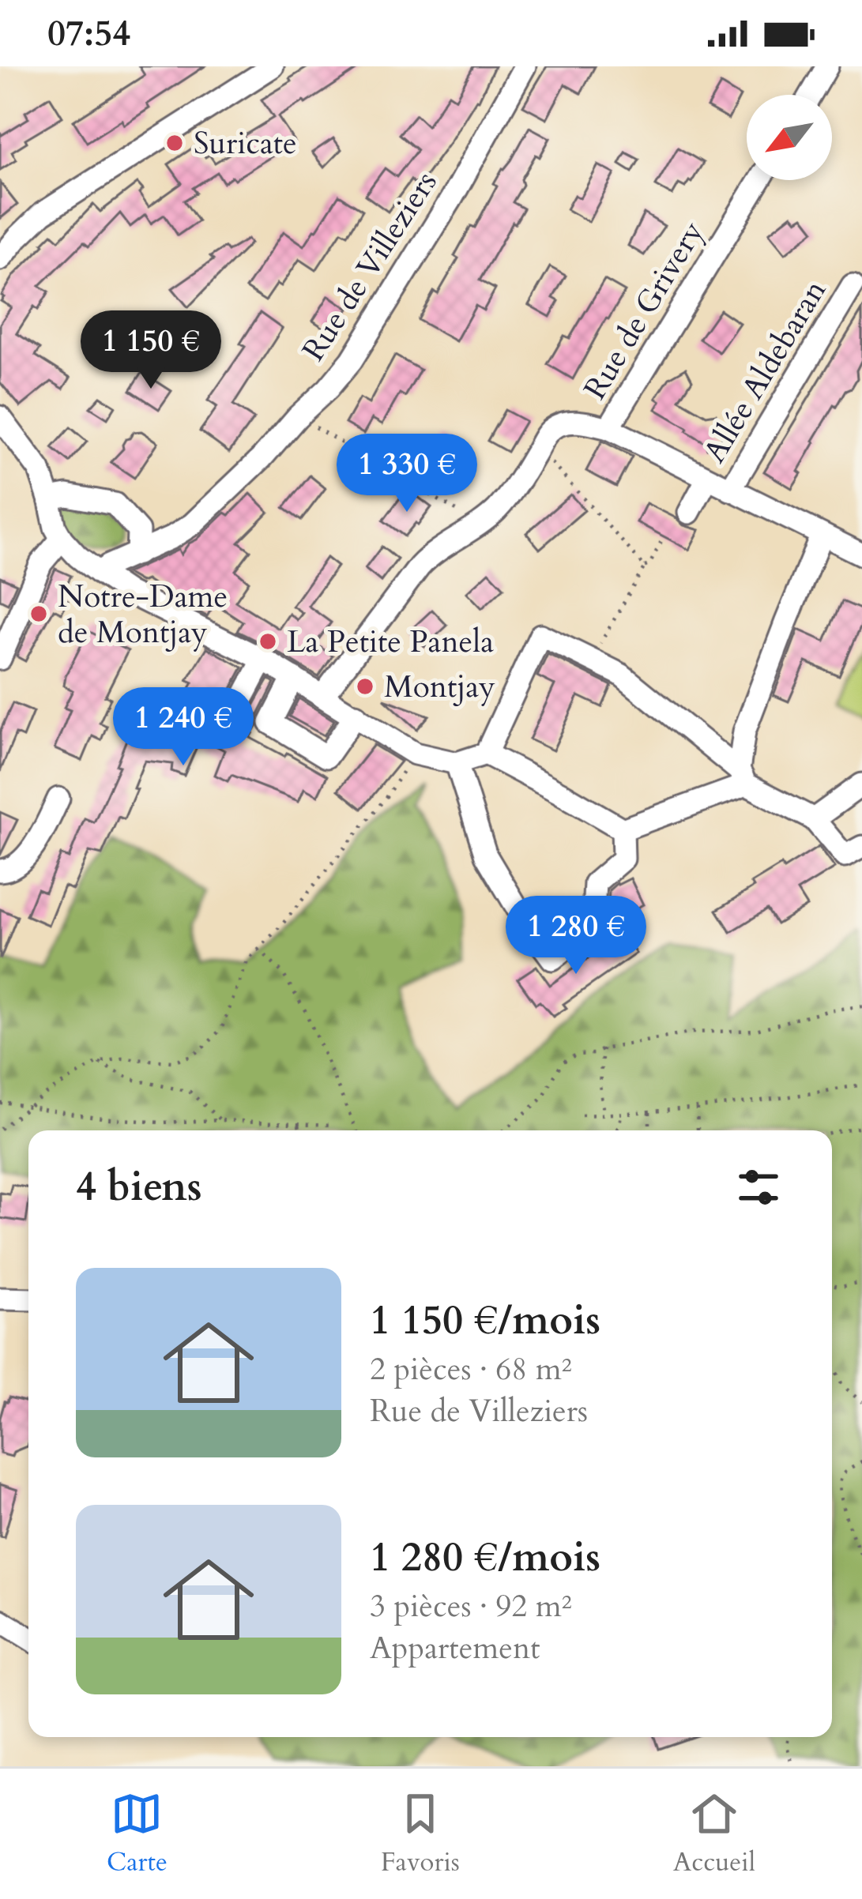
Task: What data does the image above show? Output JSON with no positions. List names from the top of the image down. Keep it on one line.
{"streets":{"street":["Rue de Villeziers","Rue de Grivery","Allée Aldebaran"]},"places":["Suricate","Notre-Dame de Montjay","La Petite Panela","Montjay"],"north":"bottom left","page":{"status":"07:54","price":["1 150 €","1 330 €","1 240 €","1 280 €"],"heading":"4 biens","list":[{"name":"1 150 €/mois","note":"2 pièces · 68 m² · Rue de Villeziers"},{"name":"1 280 €/mois","note":"3 pièces · 92 m² · Appartement"}],"tabs":["Carte","Favoris","Accueil"]}}
